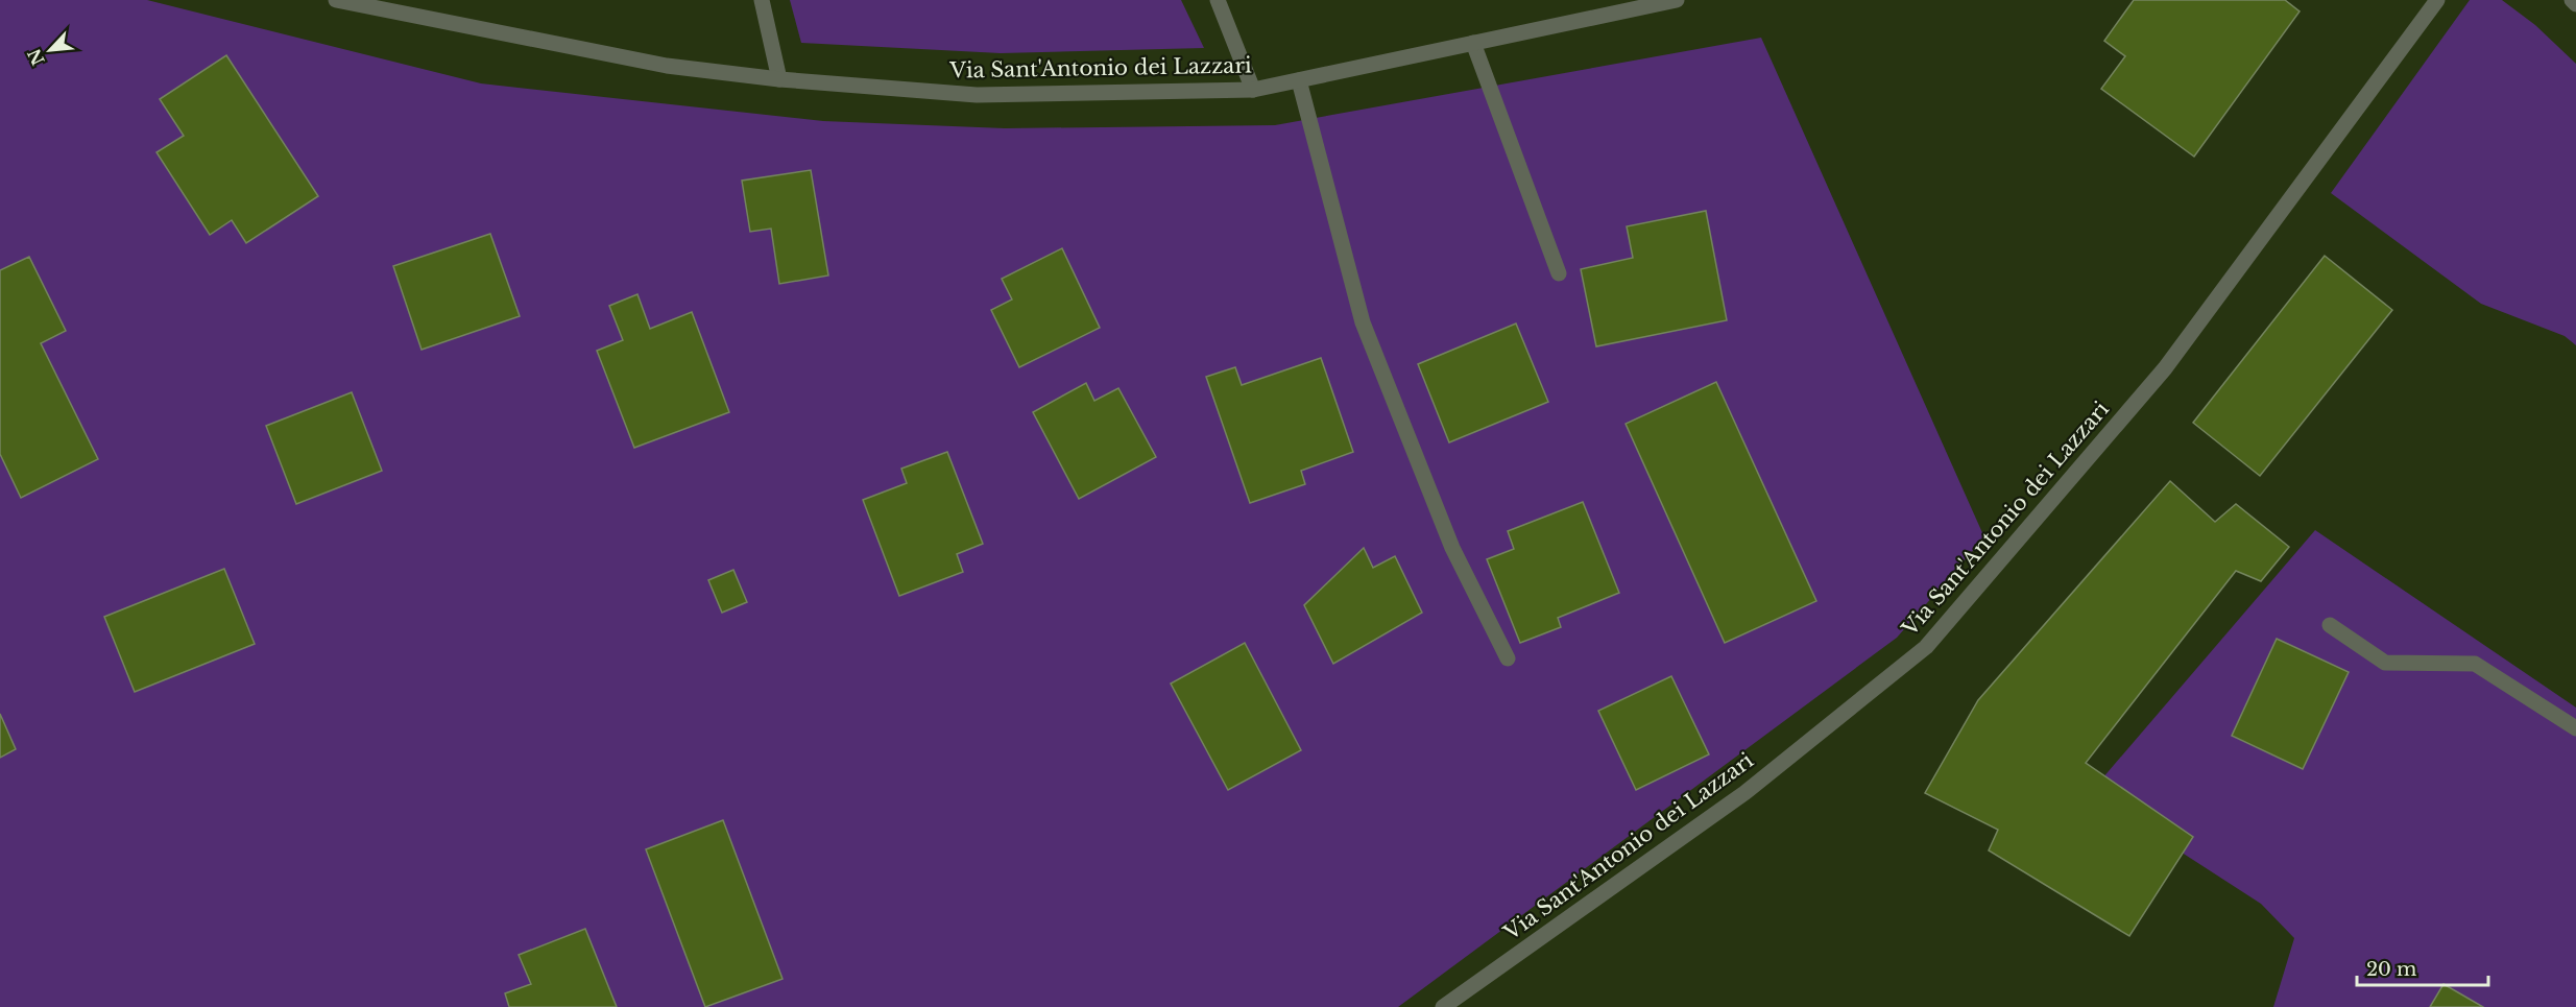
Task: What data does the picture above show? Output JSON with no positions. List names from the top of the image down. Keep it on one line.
{"streets":{"street":["Via Sant'Antonio dei Lazzari"]},"scale_bar":"20 m","north":"bottom left"}
